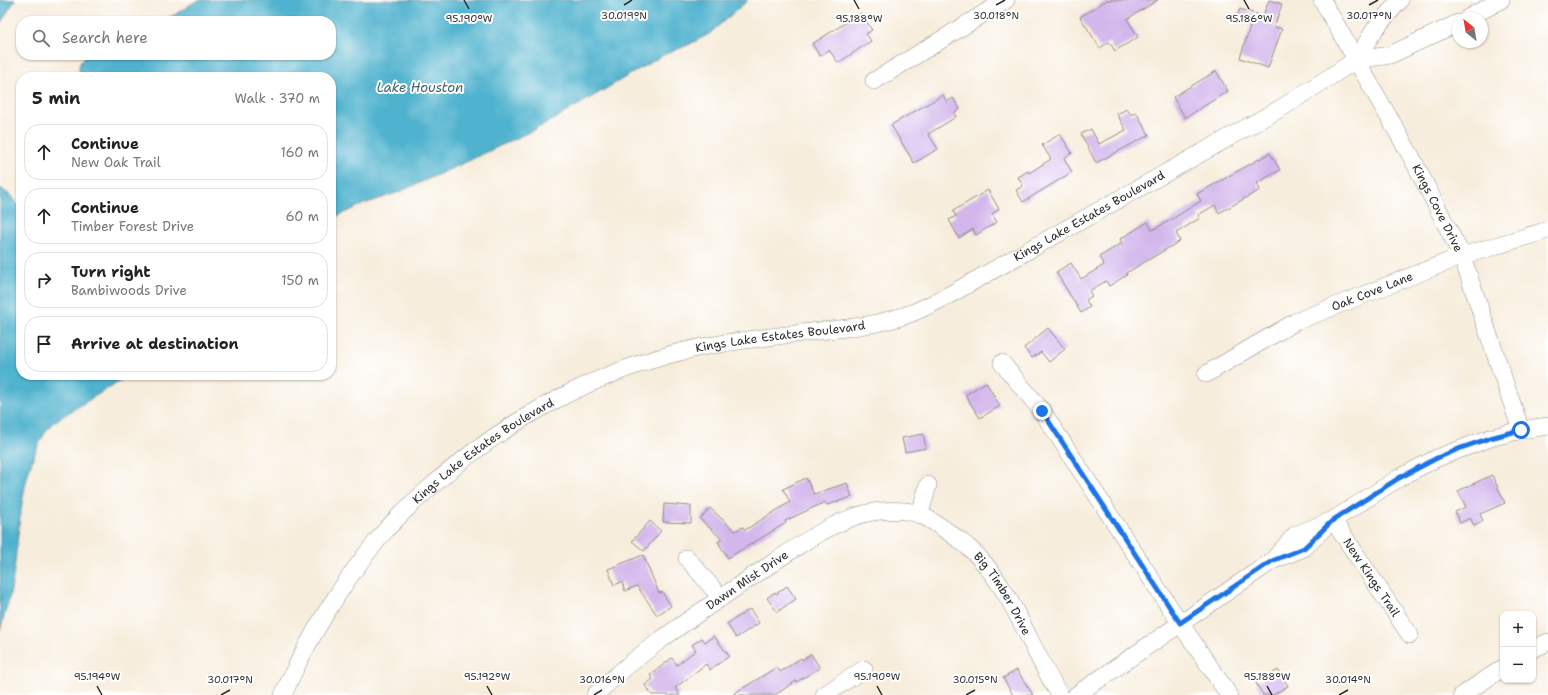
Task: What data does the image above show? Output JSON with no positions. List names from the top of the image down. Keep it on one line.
{"streets":{"street":["Kings Cove Drive","Kings Lake Estates Boulevard","Oak Cove Lane","New Kings Trail","Dawn Mist Drive","Big Timber Drive"]},"crossings":[["Kings Cove Drive","Kings Lake Estates Boulevard"],["Kings Cove Drive","Oak Cove Lane"],["Dawn Mist Drive","Big Timber Drive"]],"water":["Lake Houston"],"north":"top left","page":{"search":"Search here","heading":["5 min","Walk · 370 m"],"list":[["Continue","New Oak Trail","160 m"],["Continue","Timber Forest Drive","60 m"],["Turn right","Bambiwoods Drive","150 m"],"Arrive at destination"],"map_buttons":["+","−"]},"coordinates":["30.019°N","30.018°N","30.017°N","95.186°W","95.190°W","95.188°W","95.194°W","95.192°W","30.016°N","30.015°N","30.014°N"]}
